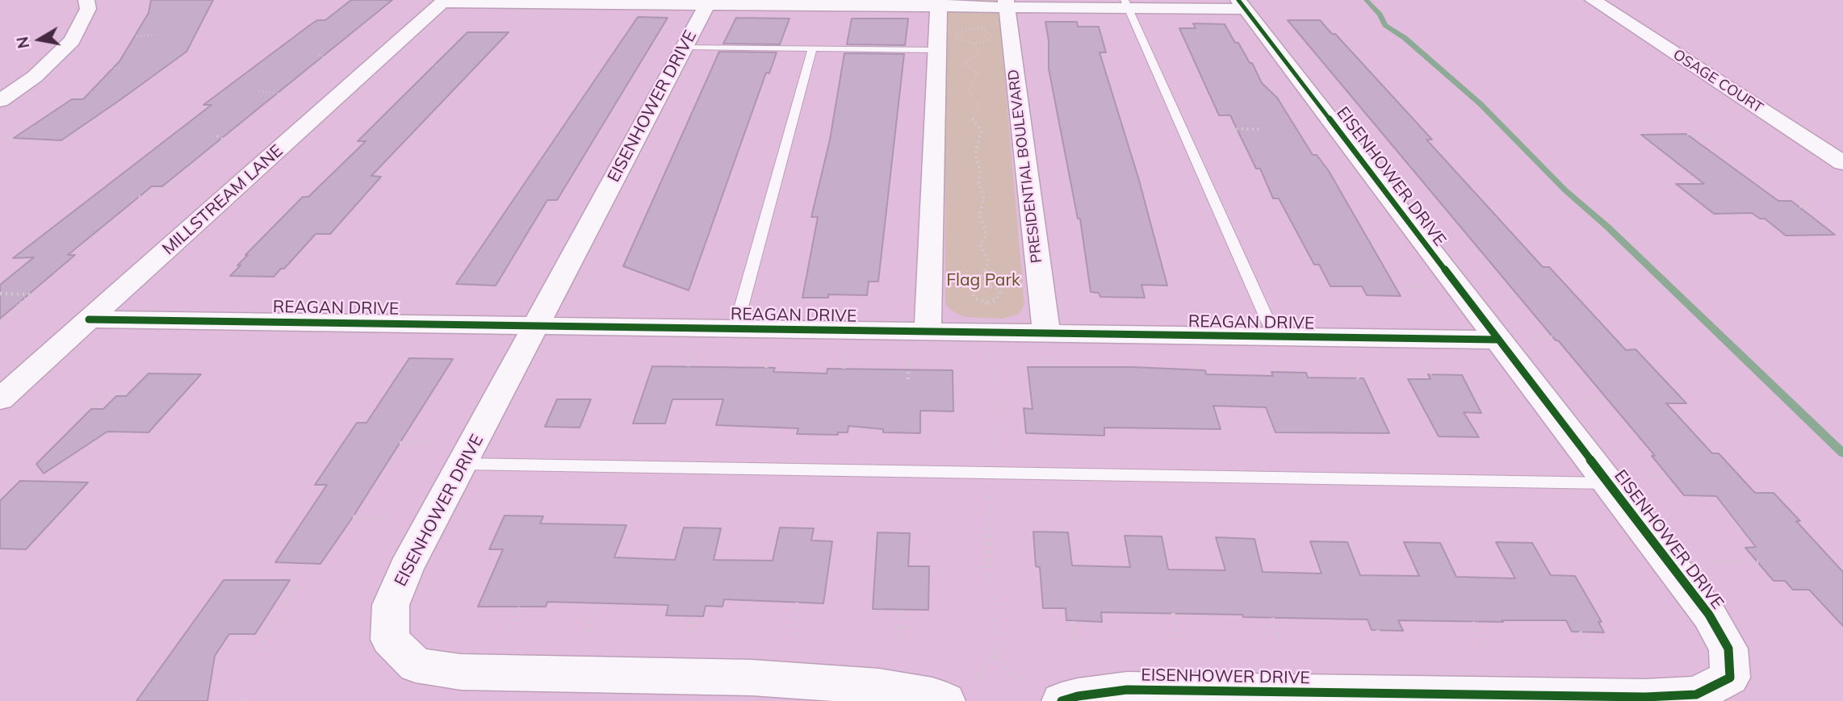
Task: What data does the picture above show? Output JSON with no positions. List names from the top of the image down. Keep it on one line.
{"streets":{"street":["OSAGE COURT","EISENHOWER DRIVE","PRESIDENTIAL BOULEVARD","MILLSTREAM LANE","REAGAN DRIVE"]},"crossings":[["EISENHOWER DRIVE","REAGAN DRIVE"],["PRESIDENTIAL BOULEVARD","REAGAN DRIVE"],["MILLSTREAM LANE","REAGAN DRIVE"]],"parks":["Flag Park"],"north":"left"}
